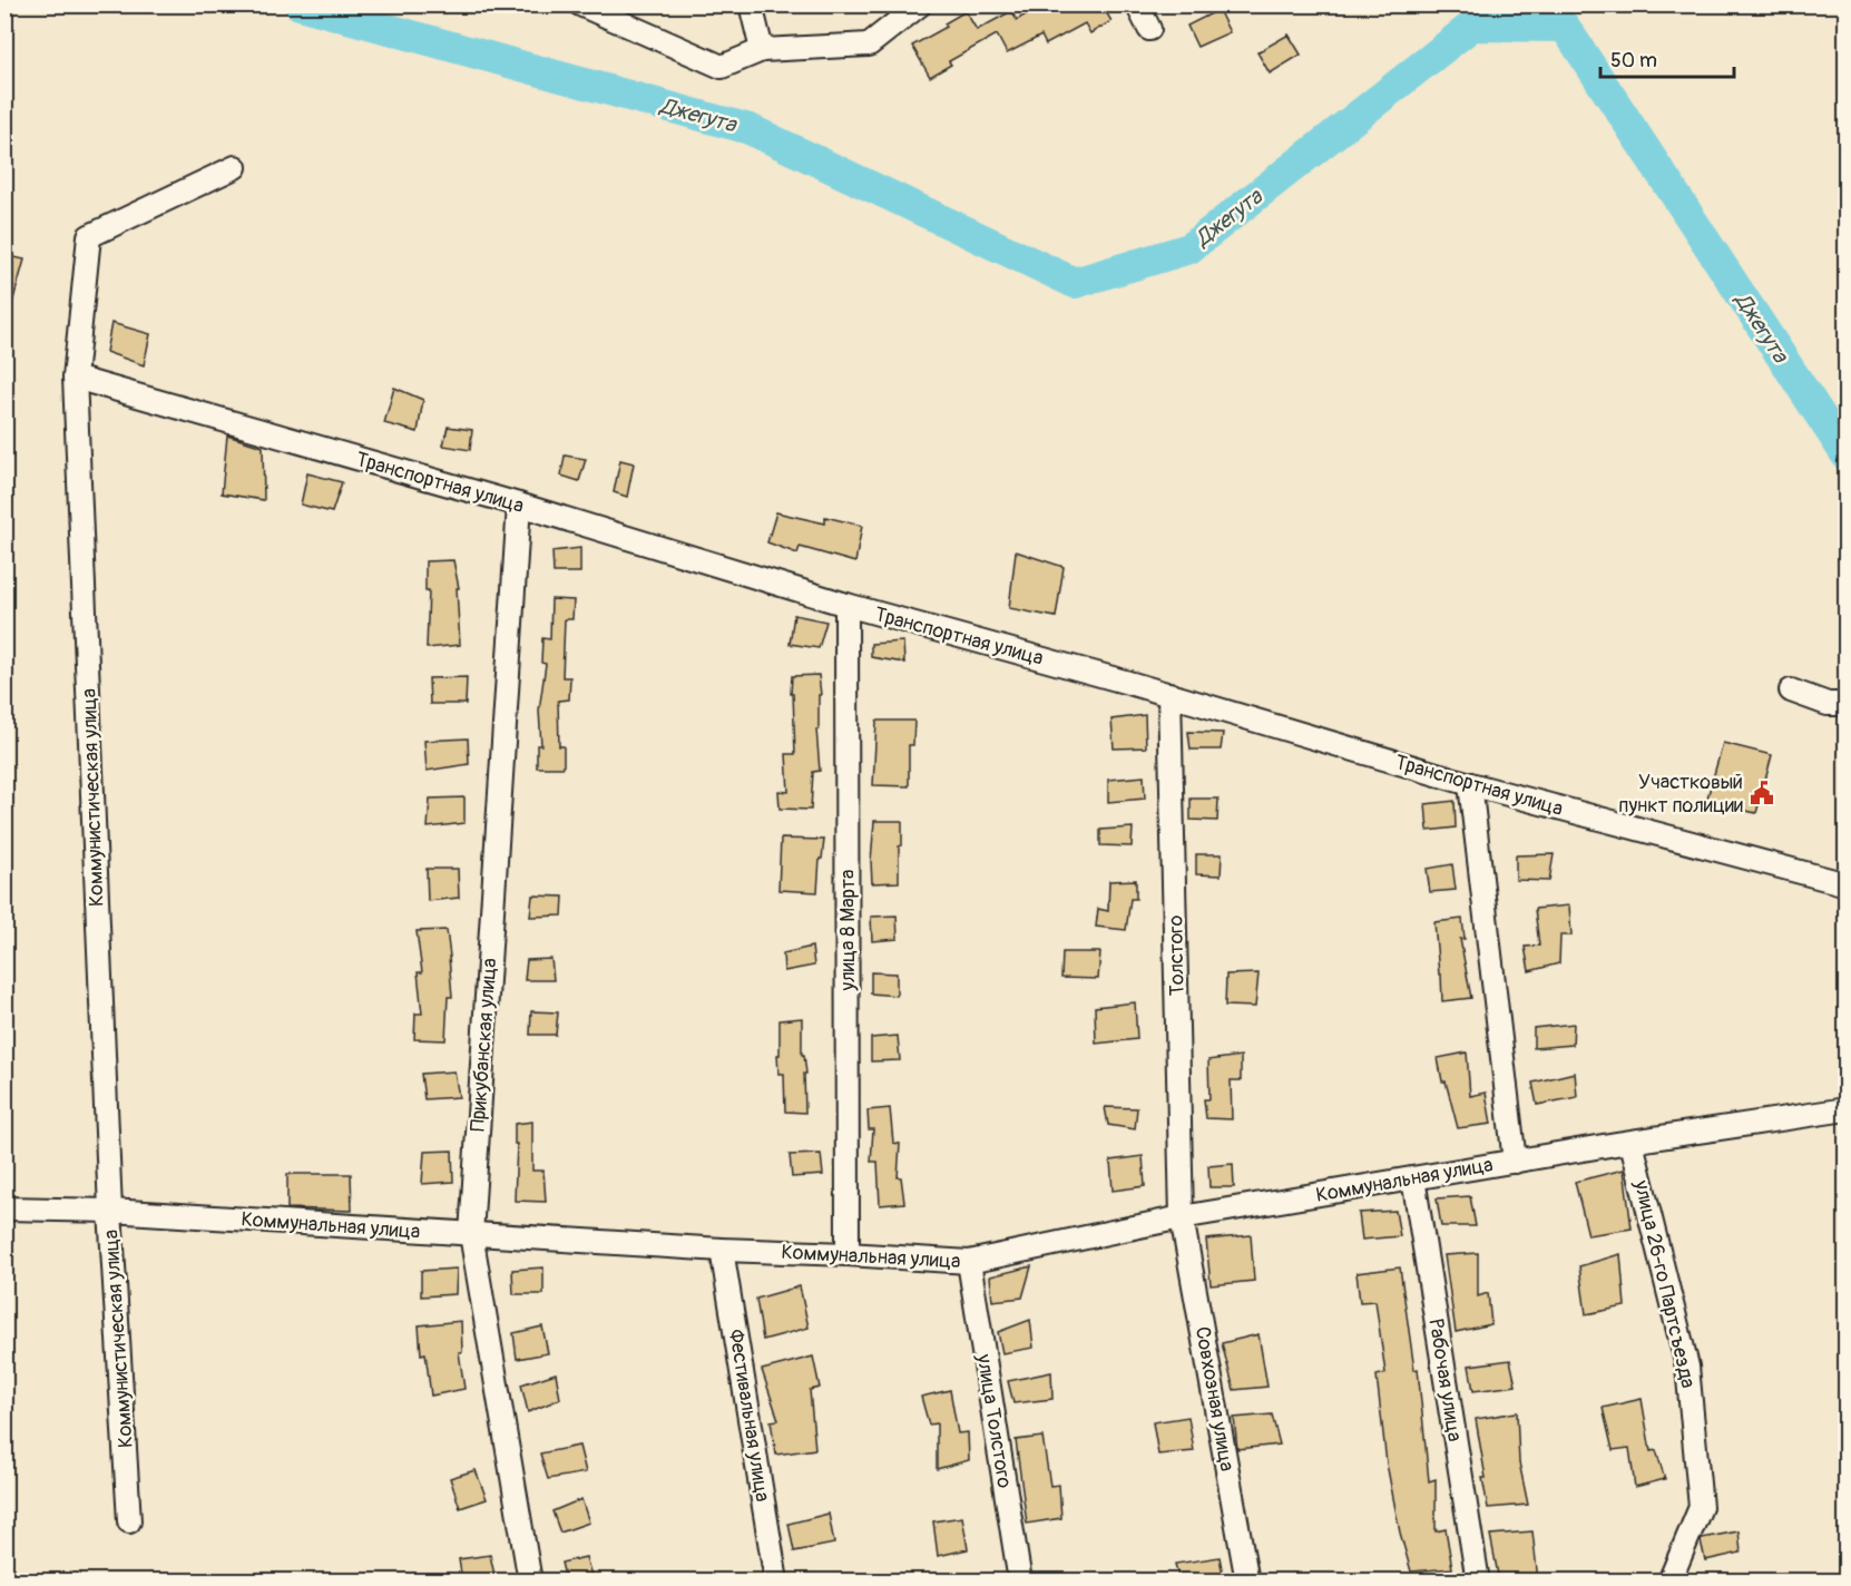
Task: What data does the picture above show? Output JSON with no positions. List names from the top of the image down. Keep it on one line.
{"streets":{"street":["Транспортная улица","Коммунистическая улица","улица 8 Марта","Толстого","Прикубанская улица","Коммунальная улица","улица 26-го Партсъезда","Рабочая улица","Совхозная улица","Фестивальная улица","улица Толстого"]},"crossings":[["Транспортная улица","Коммунистическая улица"],["Транспортная улица","улица 8 Марта"],["Транспортная улица","Толстого"],["Транспортная улица","Прикубанская улица"],["Коммунистическая улица","Коммунальная улица"],["улица 8 Марта","Коммунальная улица"],["Толстого","Коммунальная улица"],["Толстого","Совхозная улица"],["Прикубанская улица","Коммунальная улица"],["Коммунальная улица","улица 26-го Партсъезда"],["Коммунальная улица","Рабочая улица"],["Коммунальная улица","Совхозная улица"],["Коммунальная улица","Фестивальная улица"],["Коммунальная улица","улица Толстого"]],"water":["Джегута"],"places":{"public building":["Участковый пункт полиции"]},"scale_bar":"50 m"}
